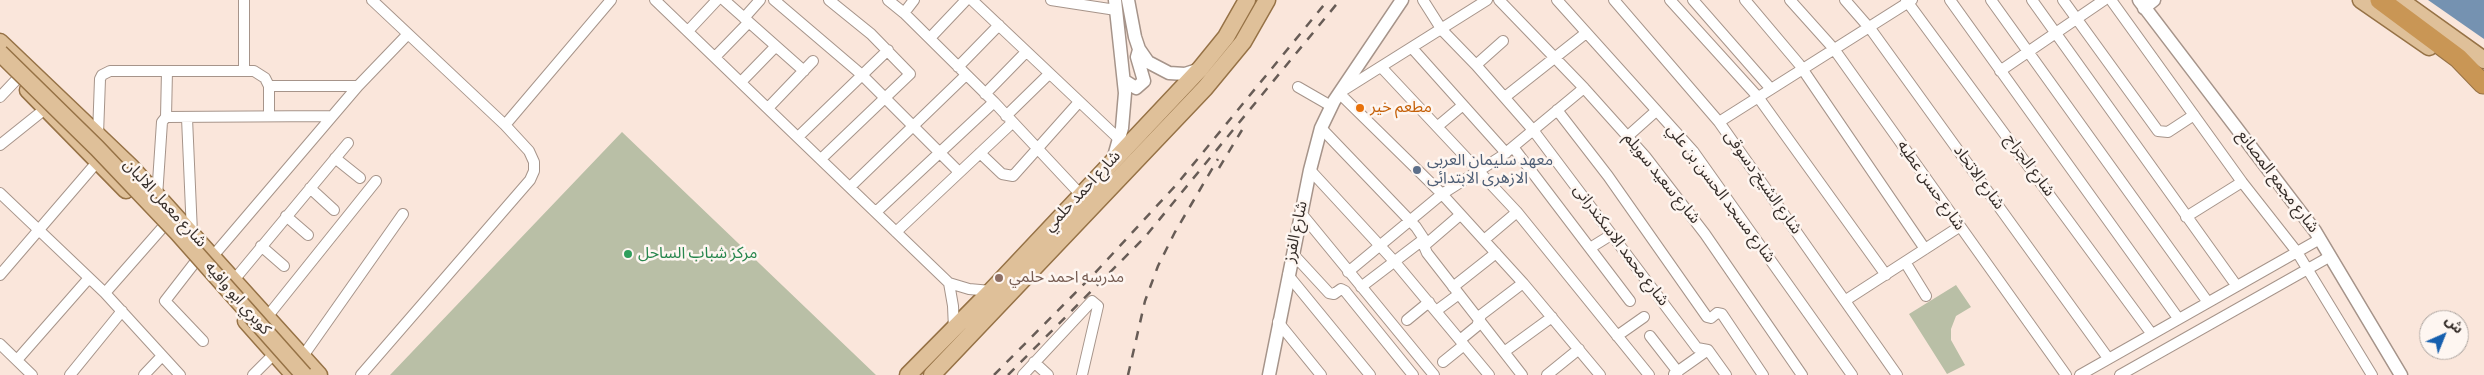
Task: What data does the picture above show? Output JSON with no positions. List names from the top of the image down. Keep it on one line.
{"streets":{"main road":["شارع احمد حلمي","شارع معمل الالبان","كوبري ابو وافيه"],"street":["شارع الجراج","شارع الاتحاد","شارع سعيد سويلم","شارع مجمع المصانع","شارع الشيخ دسوقى","شارع حسن عطيه","شارع مسجد الحسن بن علي","شارع الفرز","شارع محمد الاسكندرانى"]},"crossings":[["شارع معمل الالبان","كوبري ابو وافيه"]],"places":["مطعم خير","معهد سليمان العربى الازهرى الابتدائى","مركز شباب الساحل","مدرسه احمد حلمي"],"north":"top right"}
